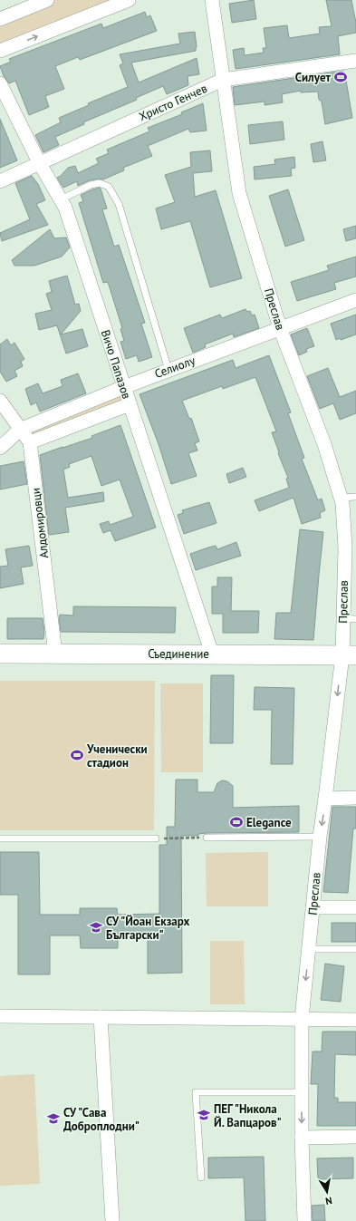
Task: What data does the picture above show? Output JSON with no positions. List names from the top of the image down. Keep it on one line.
{"streets":{"street":["Христо Генчев","Преслав","Вичо Папазов","Селиолу","Алдомировци","Съединение"]},"crossings":[["Христо Генчев","Преслав"],["Христо Генчев","Вичо Папазов"],["Преслав","Селиолу"],["Преслав","Съединение"],["Вичо Папазов","Селиолу"],["Вичо Папазов","Съединение"],["Алдомировци","Съединение"]],"places":{"sports":["Силует","Ученически стадион","Elegance"],"school or university":["СУ \"Йоан Екзарх Български\"","ПЕГ \"Никола Й. Вапцаров\"","СУ \"Сава Доброплодни\""]},"north":"bottom"}
